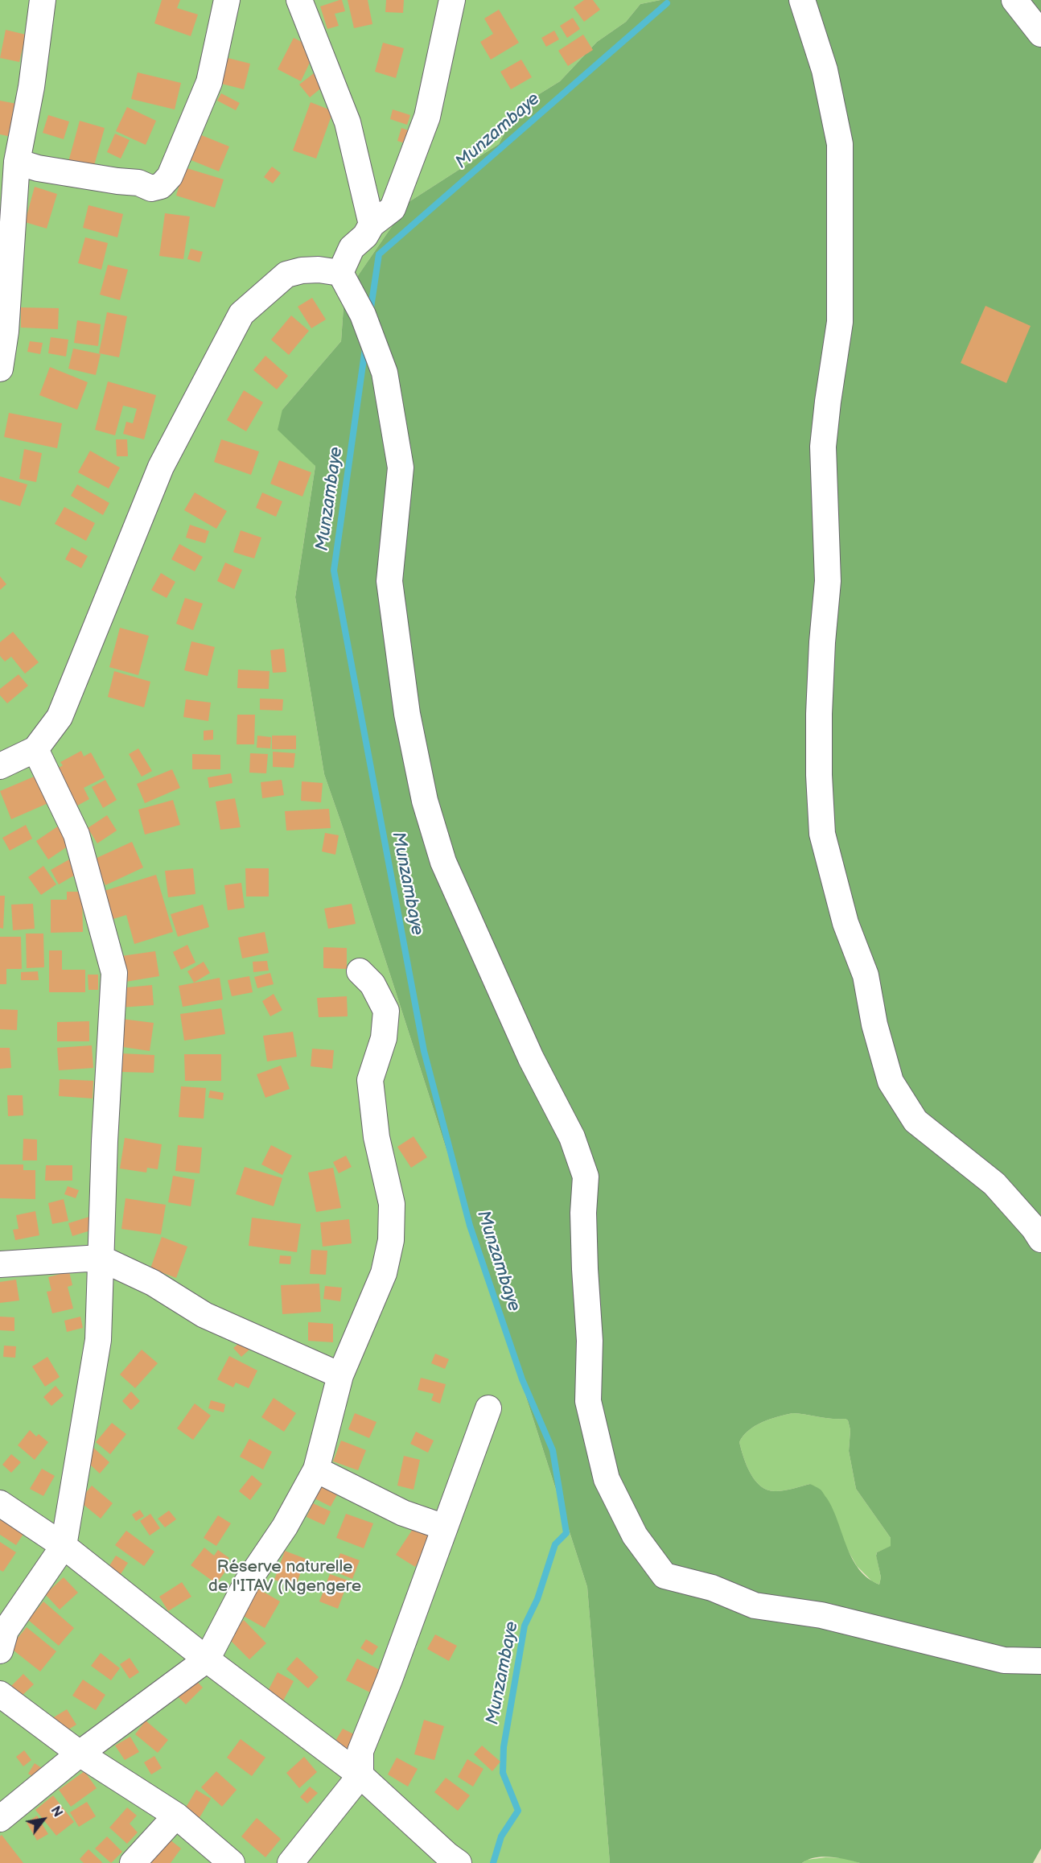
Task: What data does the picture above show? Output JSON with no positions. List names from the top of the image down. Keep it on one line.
{"water":["Munzambaye"],"parks":["Réserve naturelle de l'ITAV (Ngengere"],"north":"top right"}
